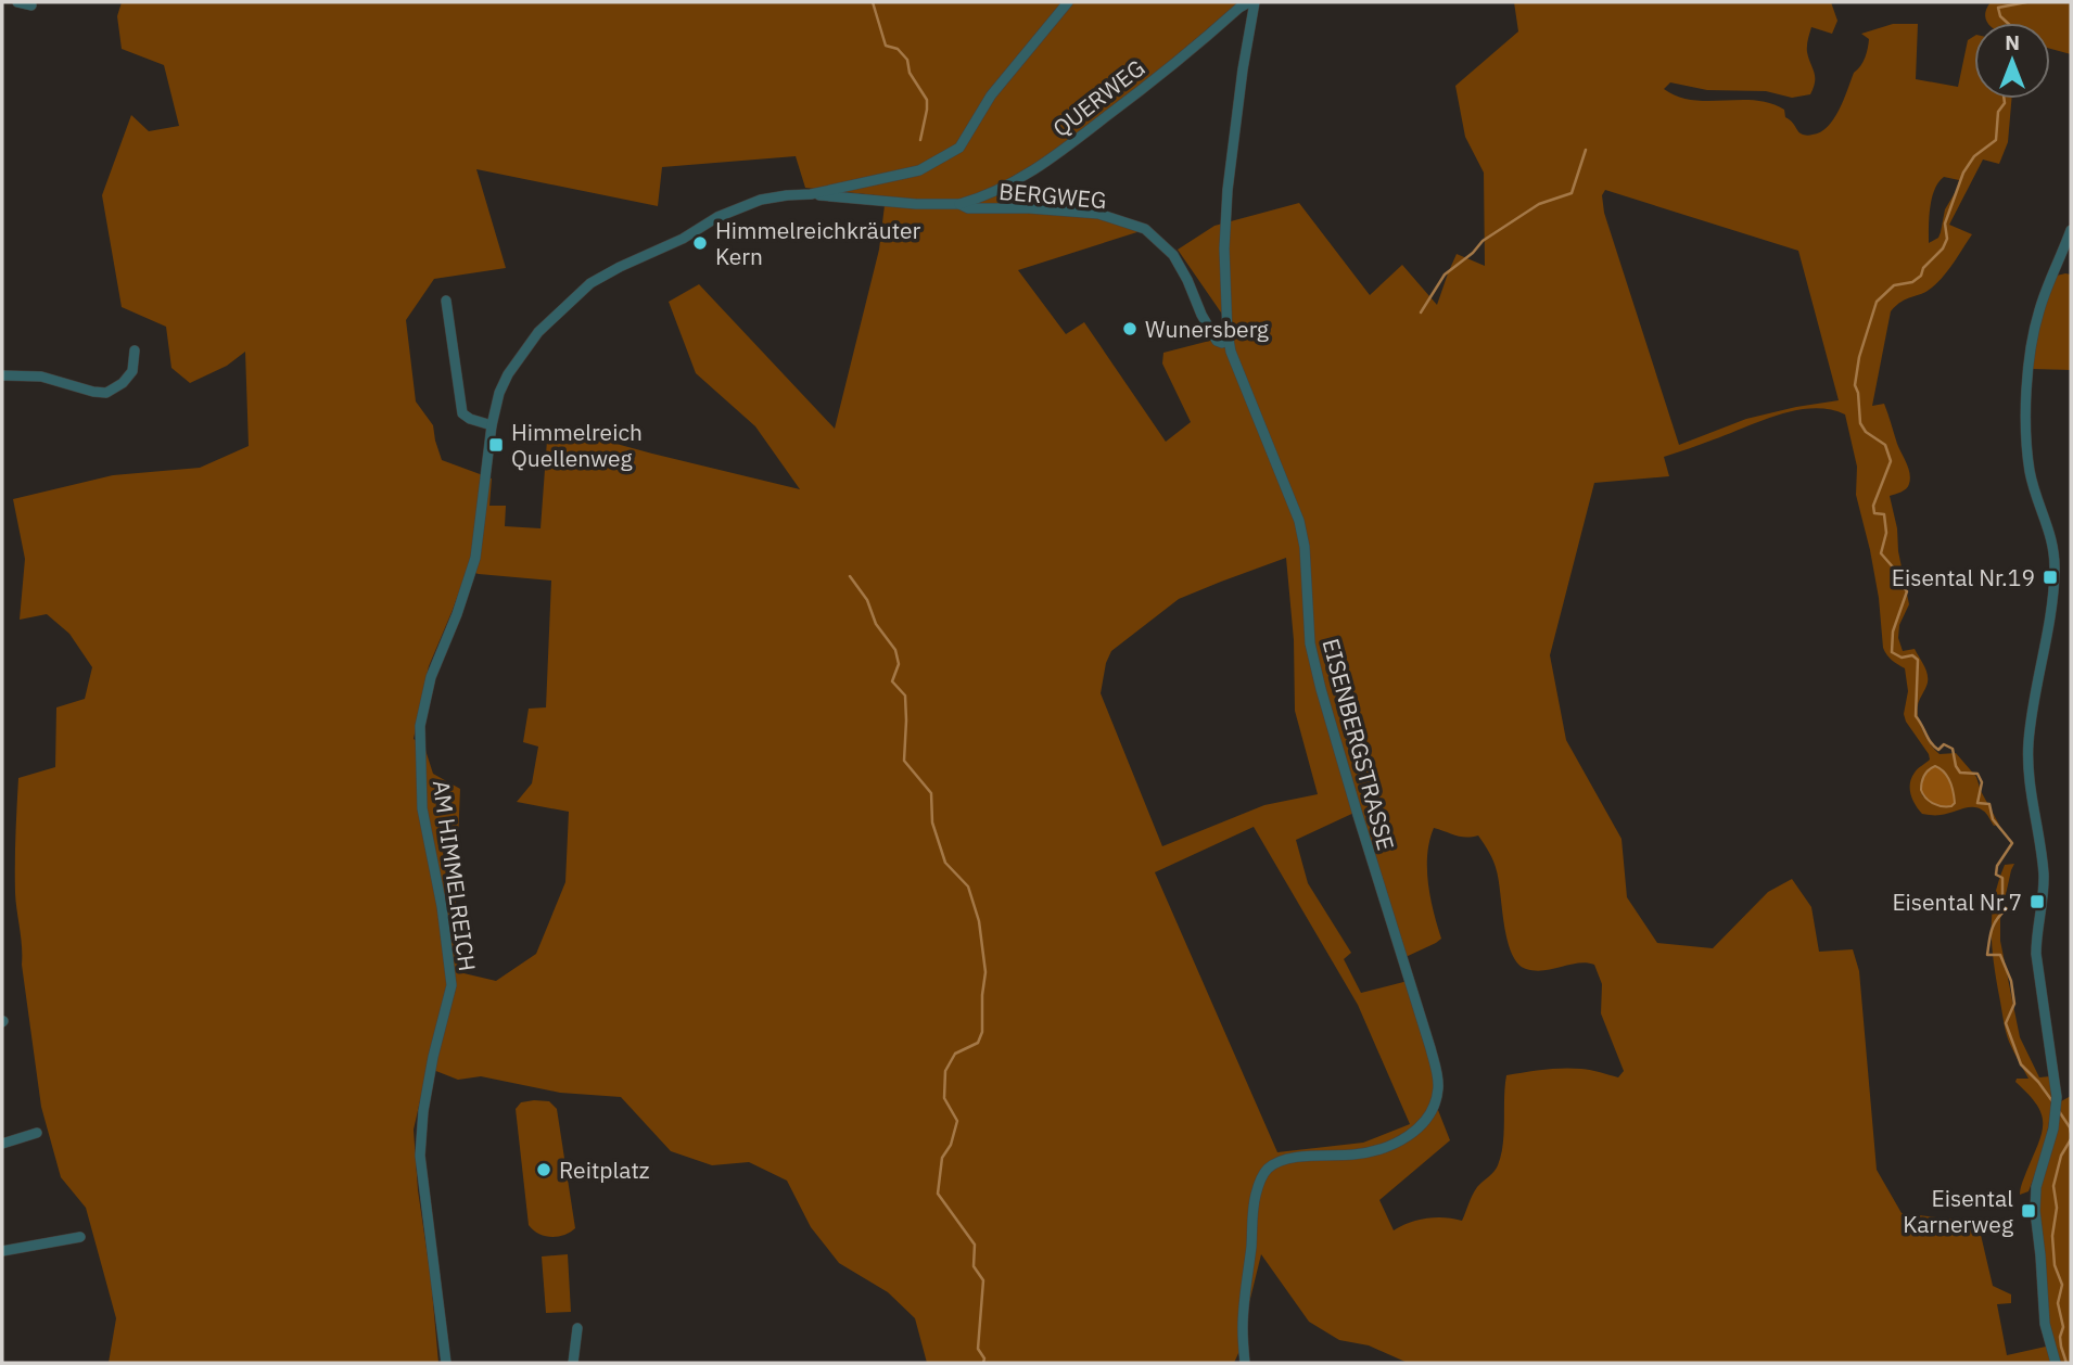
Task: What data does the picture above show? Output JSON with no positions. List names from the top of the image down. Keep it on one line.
{"streets":{"street":["QUERWEG","BERGWEG","EISENBERGSTRASSE","AM HIMMELREICH"]},"crossings":[["QUERWEG","BERGWEG"],["BERGWEG","EISENBERGSTRASSE"],["BERGWEG","AM HIMMELREICH"]],"places":{"other":["Himmelreichkräuter Kern","Wunersberg","Reitplatz"],"transit":["Himmelreich Quellenweg","Eisental Nr.19","Eisental Nr.7","Eisental Karnerweg"]},"north":"top"}
